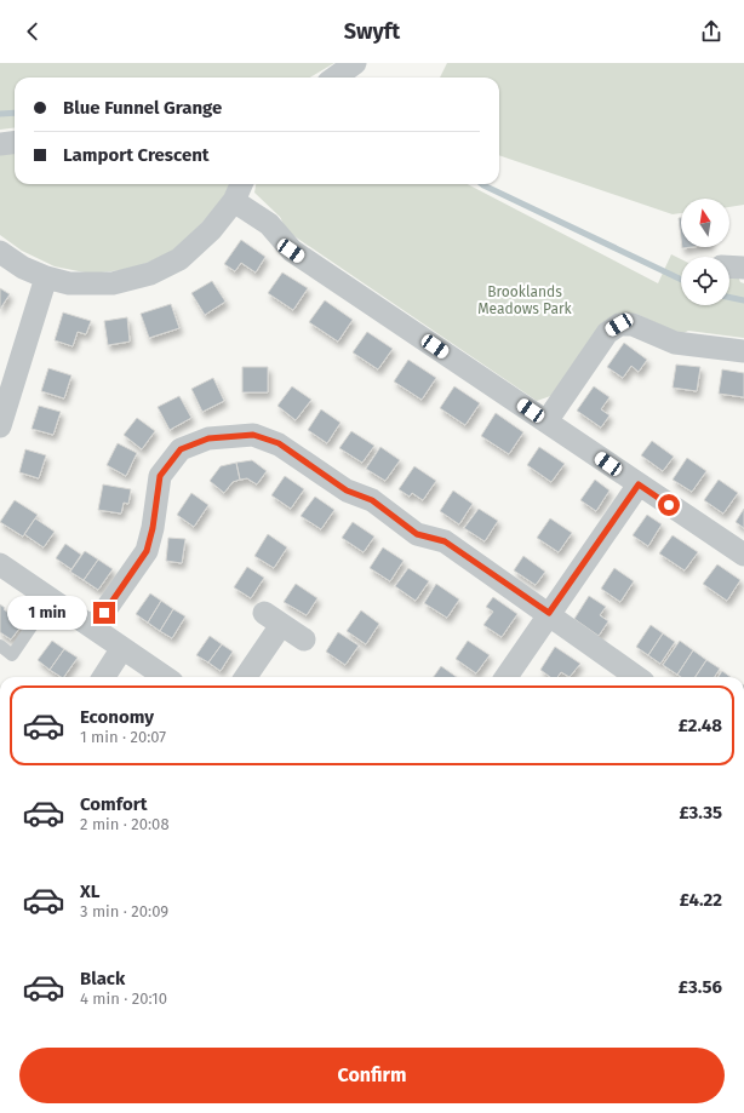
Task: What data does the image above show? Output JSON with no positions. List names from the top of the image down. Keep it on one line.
{"parks":["Brooklands Meadows Park"],"north":"top","page":{"header":"Swyft","banner":["Blue Funnel Grange","Lamport Crescent"],"bubble":"1 min","list":[{"name":"Economy","note":"1 min · 20:07","value":"£2.48"},{"name":"Comfort","note":"2 min · 20:08","value":"£3.35"},{"name":"XL","note":"3 min · 20:09","value":"£4.22"},{"name":"Black","note":"4 min · 20:10","value":"£3.56"}],"buttons":"Confirm"}}
